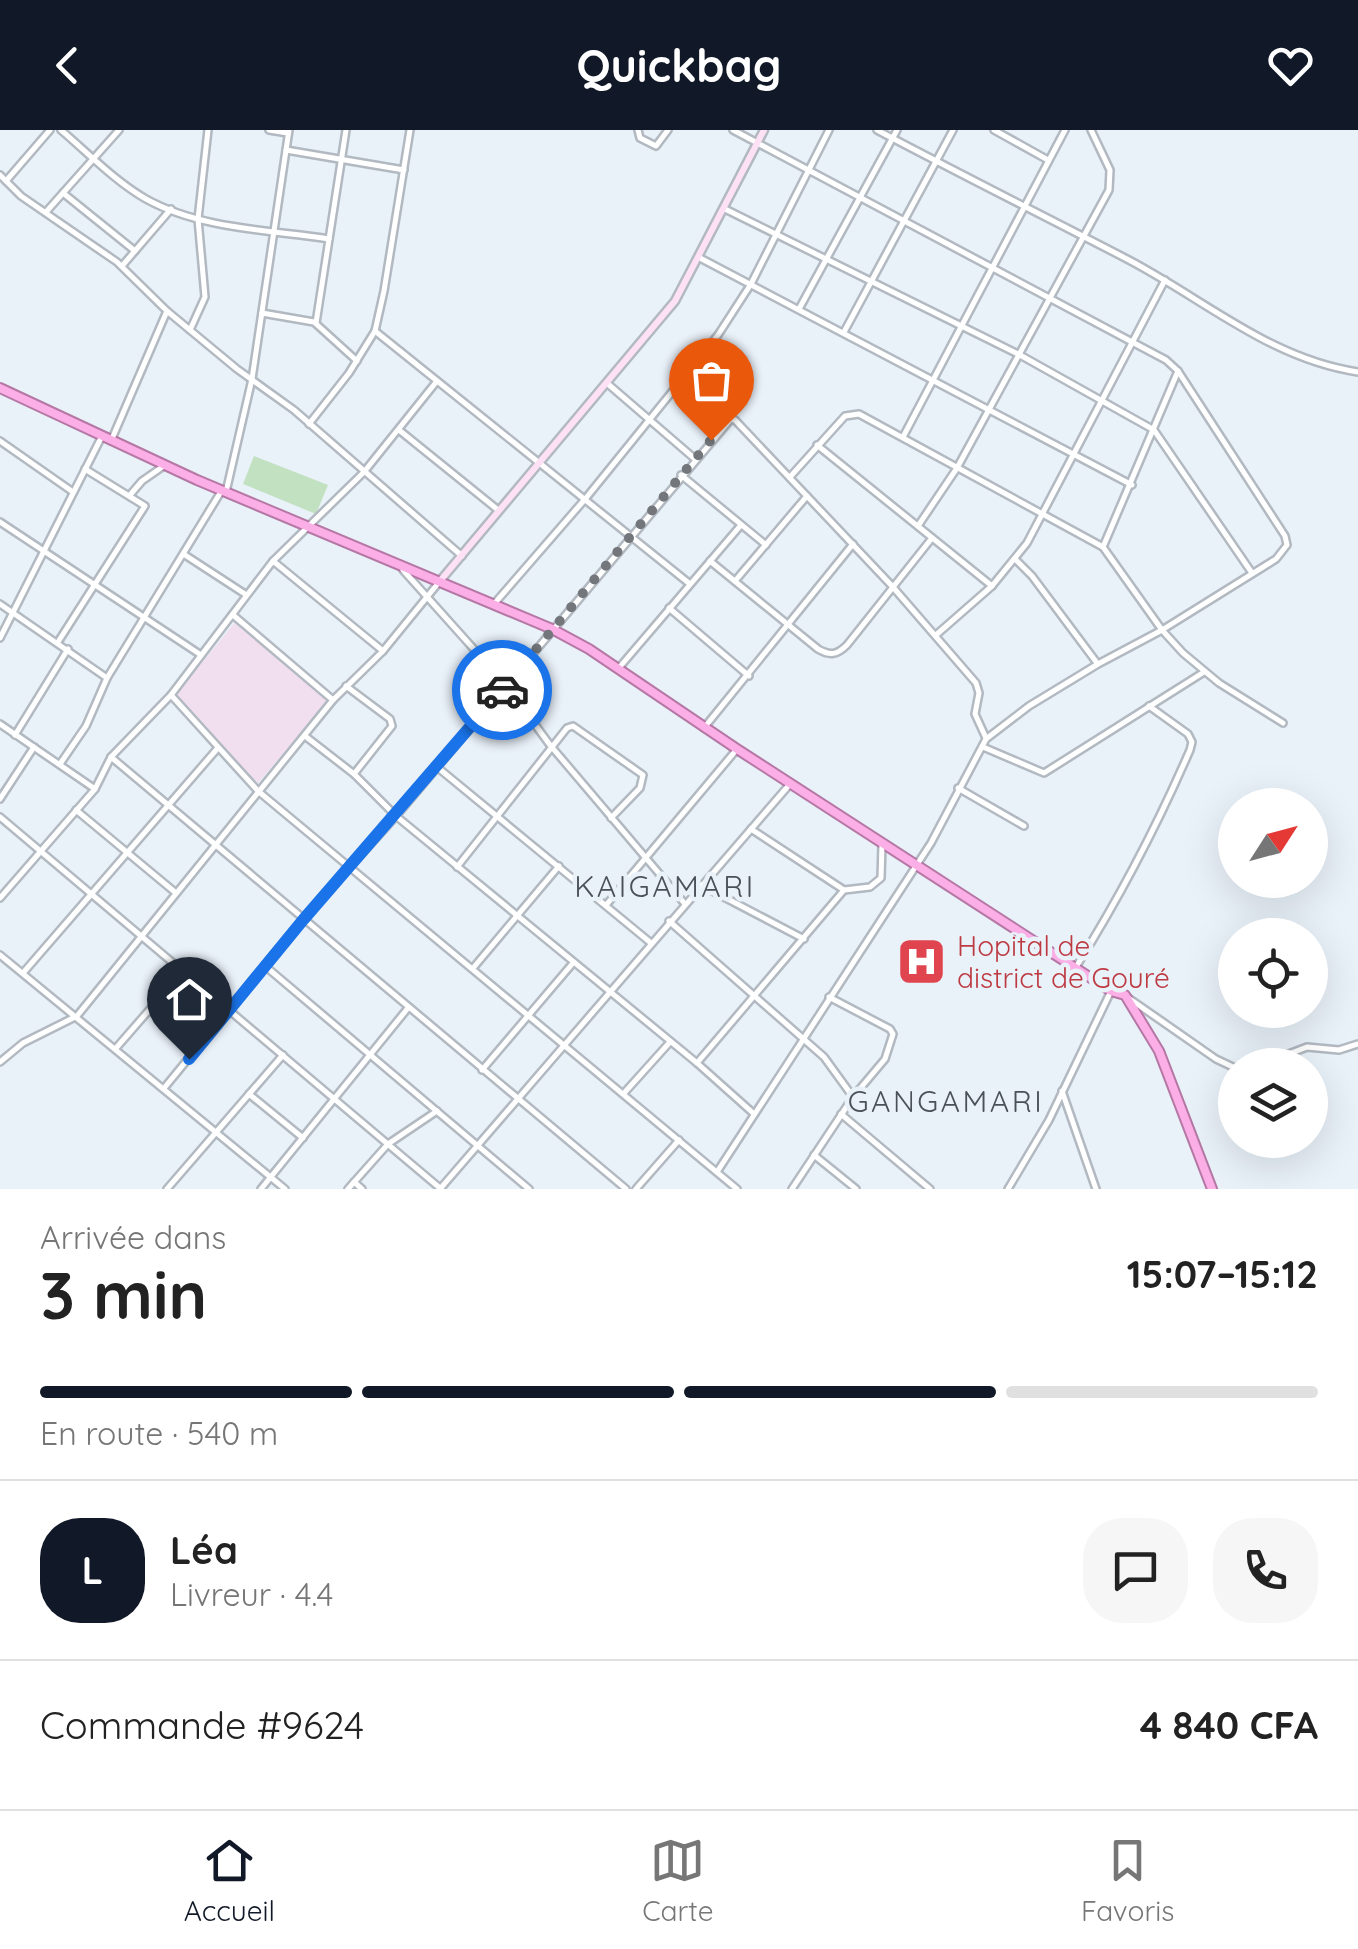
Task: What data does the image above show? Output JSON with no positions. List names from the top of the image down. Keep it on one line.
{"districts":["KAIGAMARI","GANGAMARI"],"places":{"hospital":["Hopital de district de Gouré"]},"north":"top right","page":{"header":"Quickbag","heading":["3 min","Arrivée dans","15:07–15:12"],"panel":["Léa","Livreur · 4.4","Commande #9624","4 840 CFA"],"bar":"En route · 540 m","round":"L","tabs":["Accueil","Carte","Favoris"]}}
